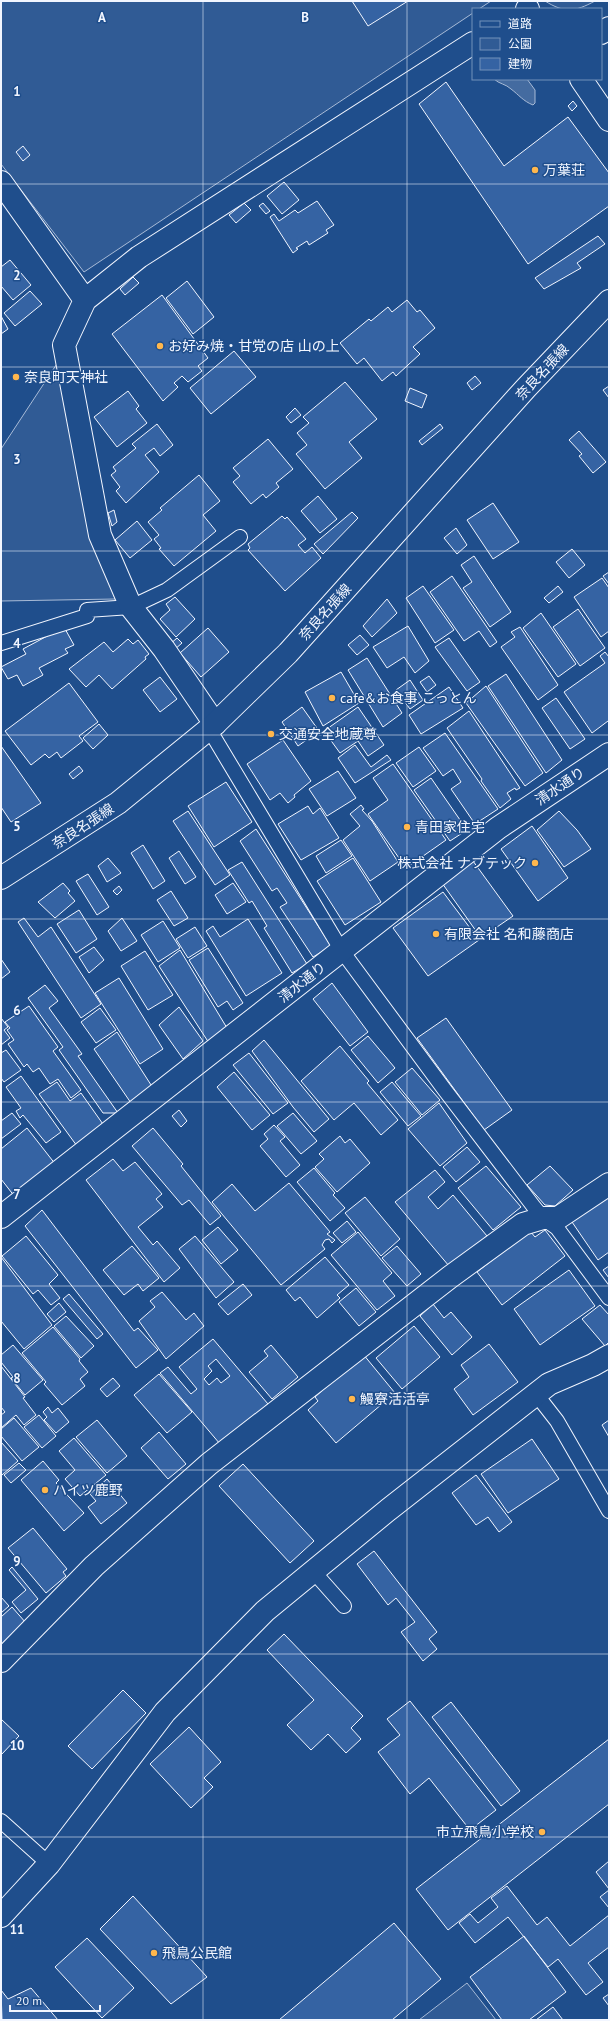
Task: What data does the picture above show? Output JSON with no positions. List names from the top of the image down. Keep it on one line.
{"streets":{"street":["奈良名張線","清水通り"]},"places":["万葉荘","お好み焼・甘党の店 山の上","奈良町天神社","cafe&お食事 こっとん","交通安全地蔵尊","青田家住宅","株式会社 ナブテック","有限会社 名和藤商店","鰻寮活活亭","ハイツ鹿野","市立飛鳥小学校","飛鳥公民館"],"legend":["道路","公園","建物"],"scale_bar":"20 m","grid":{"columns":["A","B"],"rows":["1","2","3","4","5","6","7","8","9","10","11"]}}
